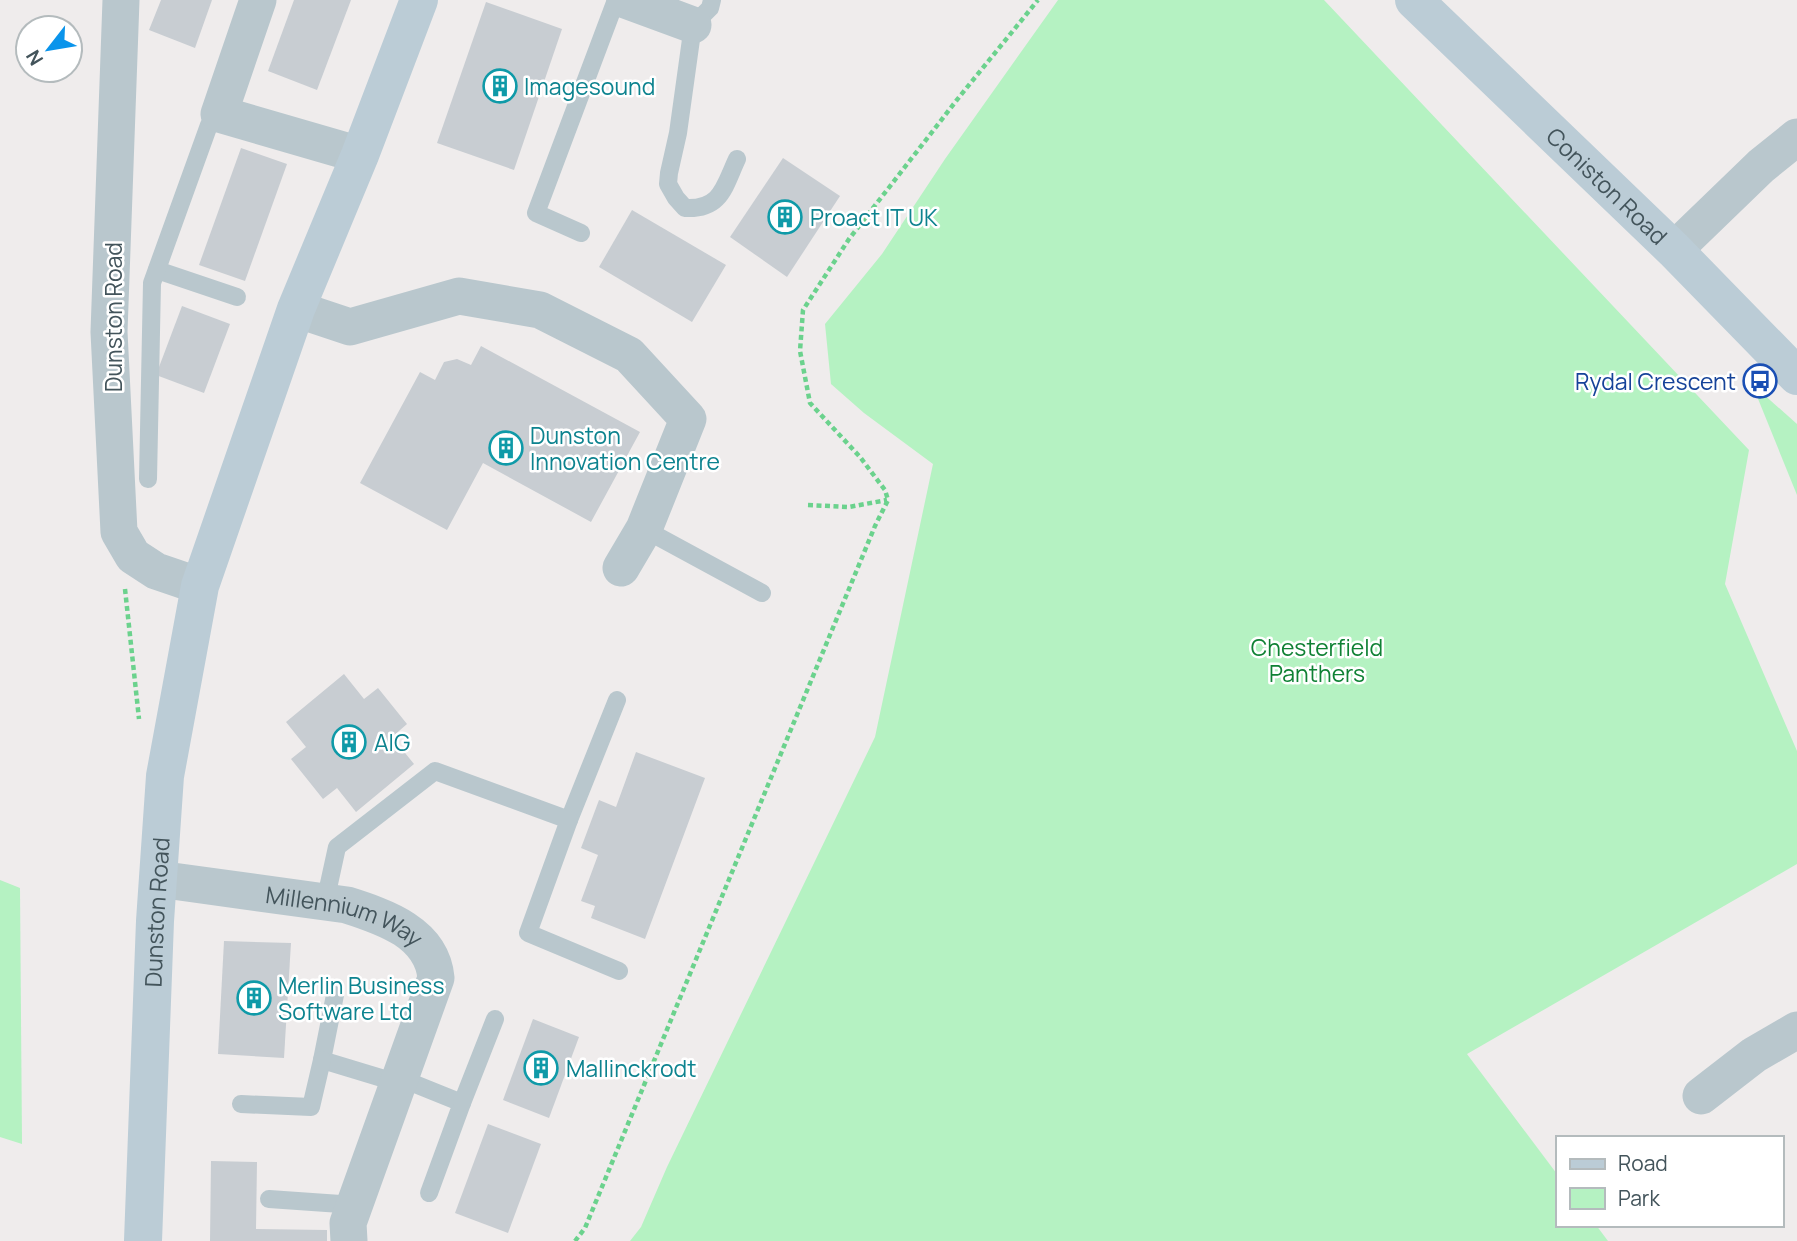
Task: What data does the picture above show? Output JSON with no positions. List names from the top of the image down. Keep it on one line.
{"streets":{"main road":["Coniston Road","Dunston Road"],"street":["Millennium Way"]},"crossings":[["Dunston Road","Millennium Way"]],"parks":["Chesterfield Panthers"],"places":{"building":["Imagesound","Proact IT UK","Dunston Innovation Centre","AIG","Merlin Business Software Ltd","Mallinckrodt"],"bus stop":["Rydal Crescent"]},"legend":["Road","Park"],"north":"bottom left"}
